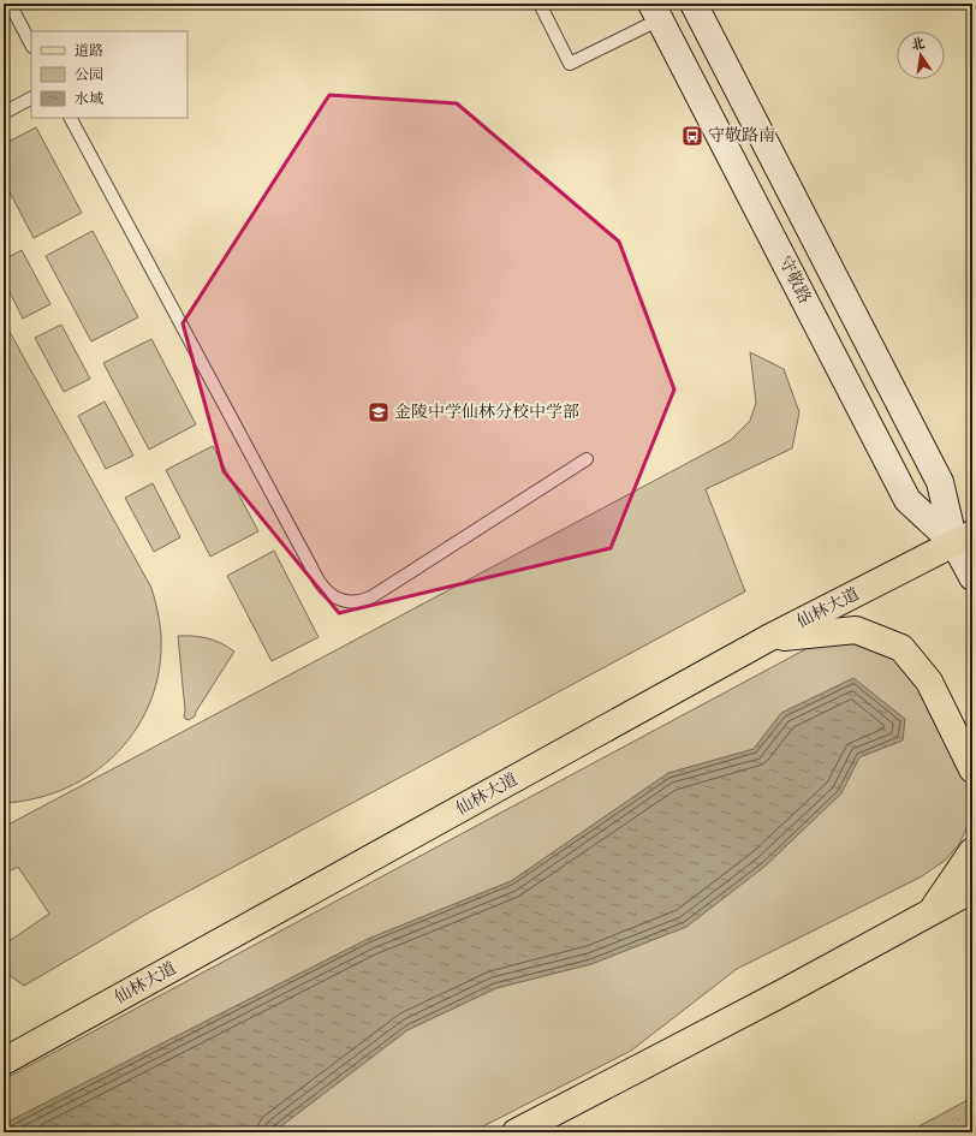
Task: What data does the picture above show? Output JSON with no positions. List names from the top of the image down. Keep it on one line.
{"streets":{"main road":["守敬路","仙林大道"]},"crossings":[["守敬路","仙林大道"]],"places":{"bus stop":["守敬路南"],"school or university":["金陵中学仙林分校中学部"]},"legend":["道路","公园","水域"],"north":"top"}
